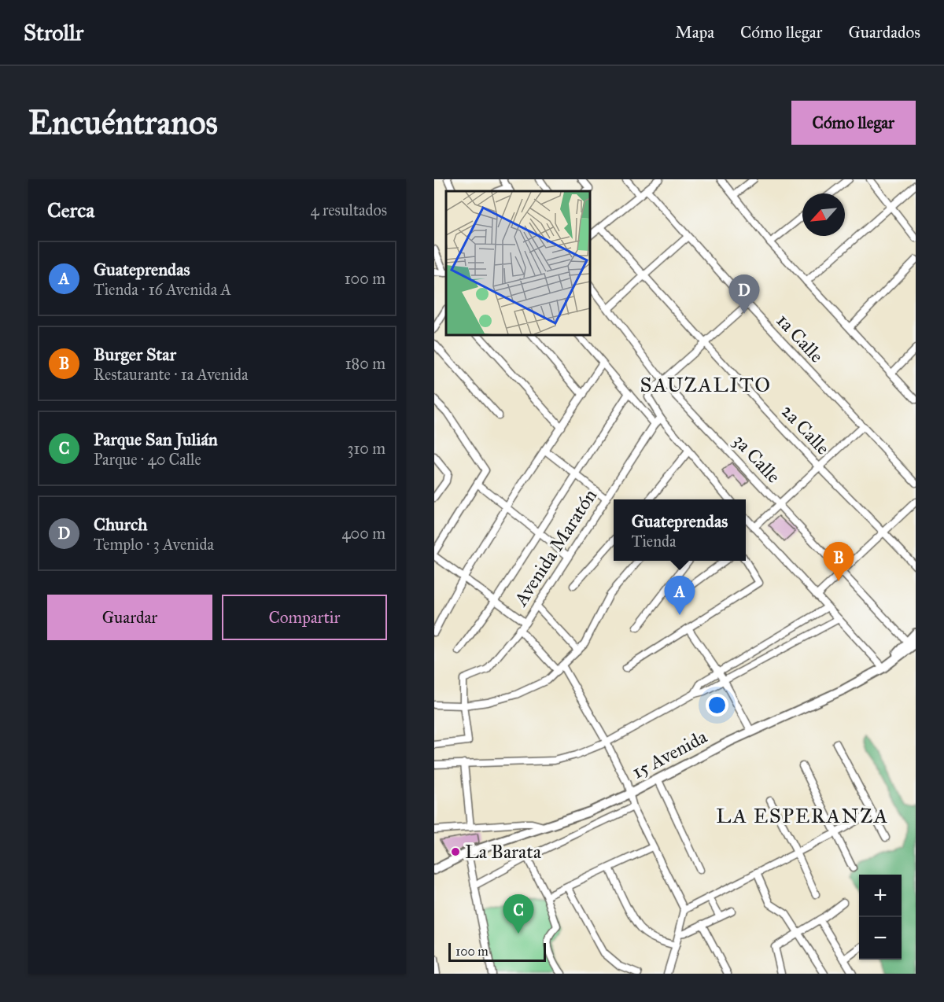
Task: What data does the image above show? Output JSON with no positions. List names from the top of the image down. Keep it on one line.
{"streets":{"main road":["15 Avenida"],"street":["1a Calle","2a Calle","3a Calle","Avenida Maratón"]},"districts":["SAUZALITO","LA ESPERANZA"],"places":["La Barata"],"scale_bar":"100 m","north":"bottom left","page":{"header":"Strollr","nav":["Mapa","Cómo llegar","Guardados"],"buttons":["Cómo llegar",["Guardar","Compartir"]],"title":"Encuéntranos","heading":["Cerca","4 resultados"],"list":[{"mark":"A","name":"Guateprendas","note":"Tienda · 16 Avenida A","value":"100 m"},{"mark":"B","name":"Burger Star","note":"Restaurante · 1a Avenida","value":"180 m"},{"mark":"C","name":"Parque San Julián","note":"Parque · 40 Calle","value":"310 m"},{"mark":"D","name":"Church","note":"Templo · 3 Avenida","value":"400 m"}],"pins":["D","B","A","C"],"popup":["Guateprendas","Tienda"],"map_buttons":["+","−"],"scale":"100 m"}}
